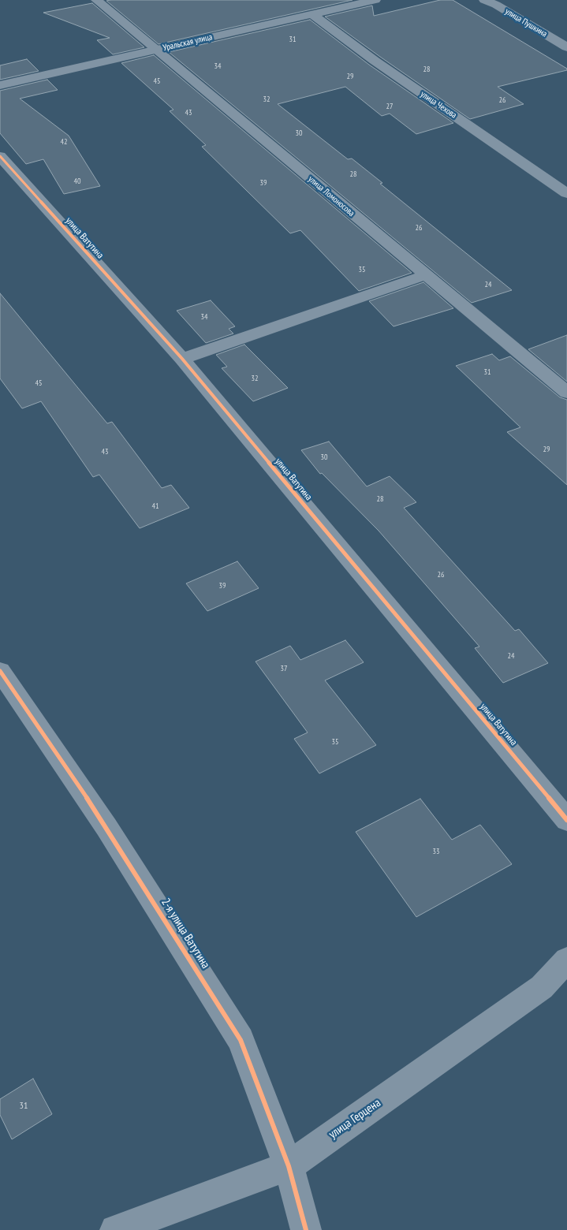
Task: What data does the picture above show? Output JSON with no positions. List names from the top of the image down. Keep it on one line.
{"streets":{"street":["улица Пушкина","Уральская улица","улица Чехова","улица Ломоносова","улица Ватутина","2-я улица Ватутина","улица Герцена"]},"crossings":[["Уральская улица","улица Чехова"],["Уральская улица","улица Ломоносова"],["2-я улица Ватутина","улица Герцена"]],"house_numbers":["31","34","28","29","45","32","26","27","43","30","42","28","40","39","26","35","24","34","31","32","45","29","43","30","28","41","26","39","24","37","35","33","31"]}
